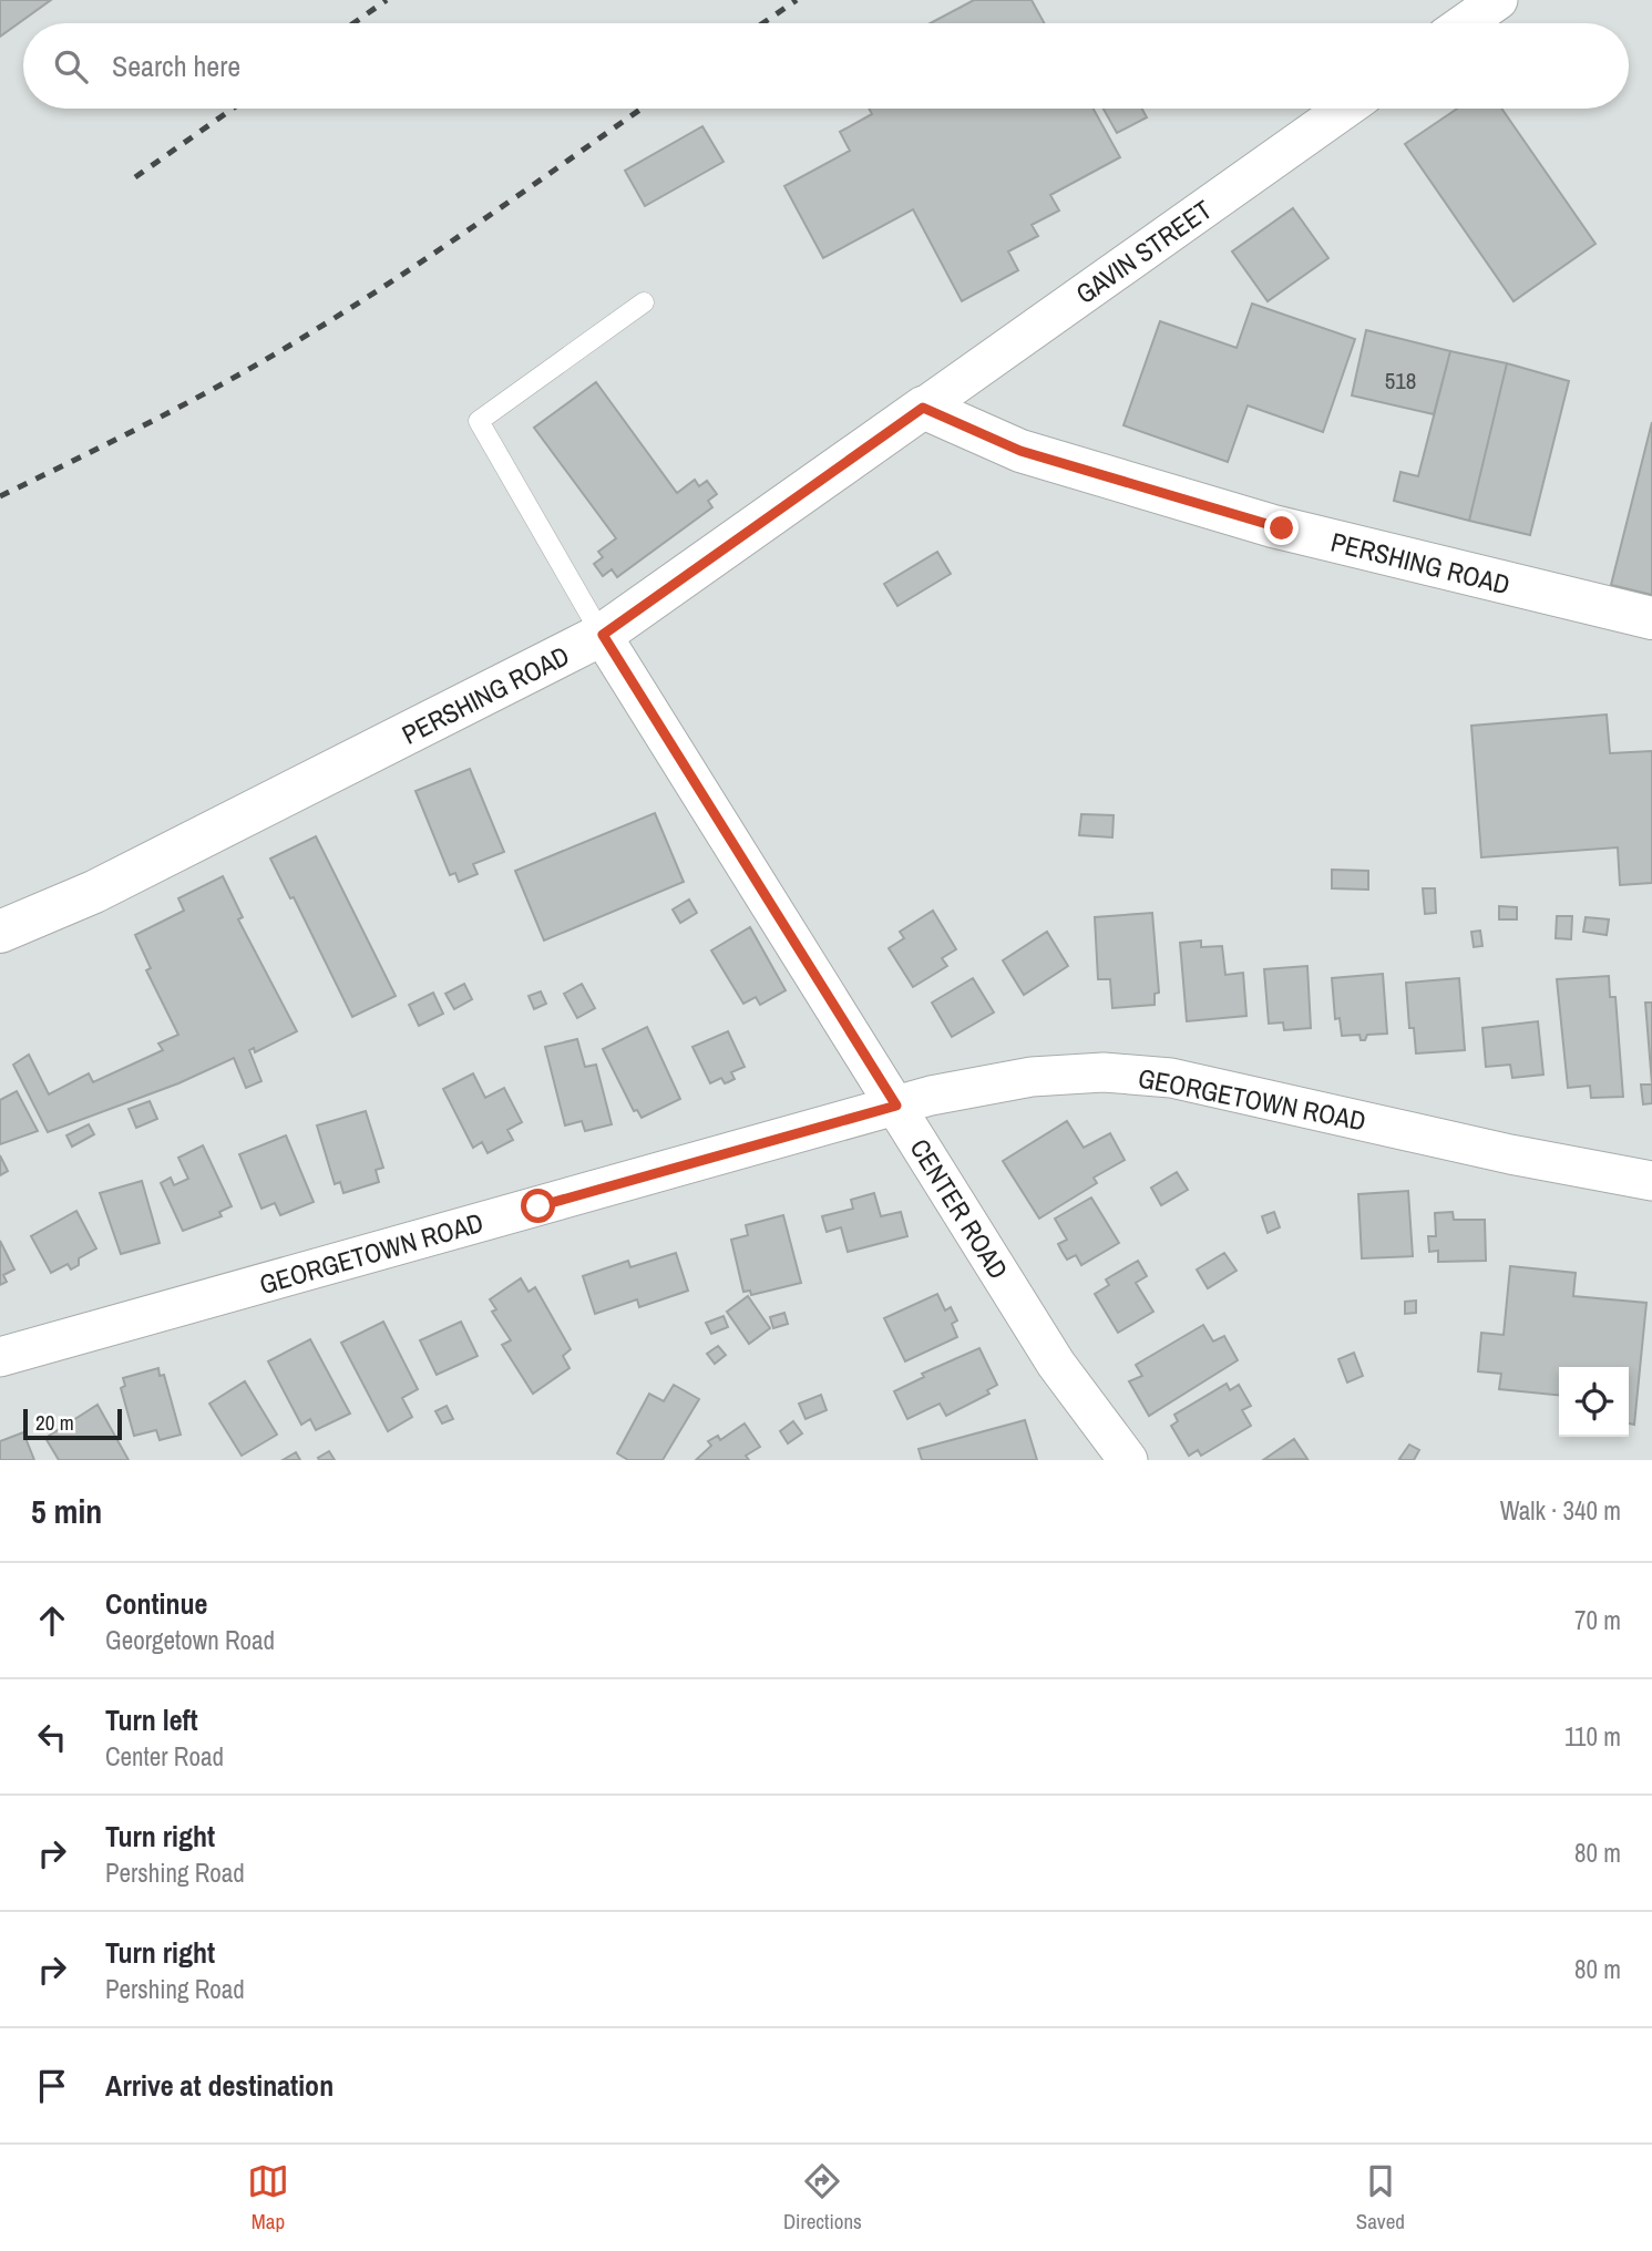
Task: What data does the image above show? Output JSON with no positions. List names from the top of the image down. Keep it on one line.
{"streets":{"street":["GAVIN STREET","PERSHING ROAD","GEORGETOWN ROAD","CENTER ROAD"]},"crossings":[["GAVIN STREET","PERSHING ROAD"],["PERSHING ROAD","CENTER ROAD"],["GEORGETOWN ROAD","CENTER ROAD"]],"house_numbers":["518"],"scale_bar":"20 m","page":{"search":"Search here","scale":"20 m","heading":["5 min","Walk · 340 m"],"list":[["Continue","Georgetown Road","70 m"],["Turn left","Center Road","110 m"],["Turn right","Pershing Road","80 m"],["Turn right","Pershing Road","80 m"],"Arrive at destination"],"nav":["Map","Directions","Saved"]}}
